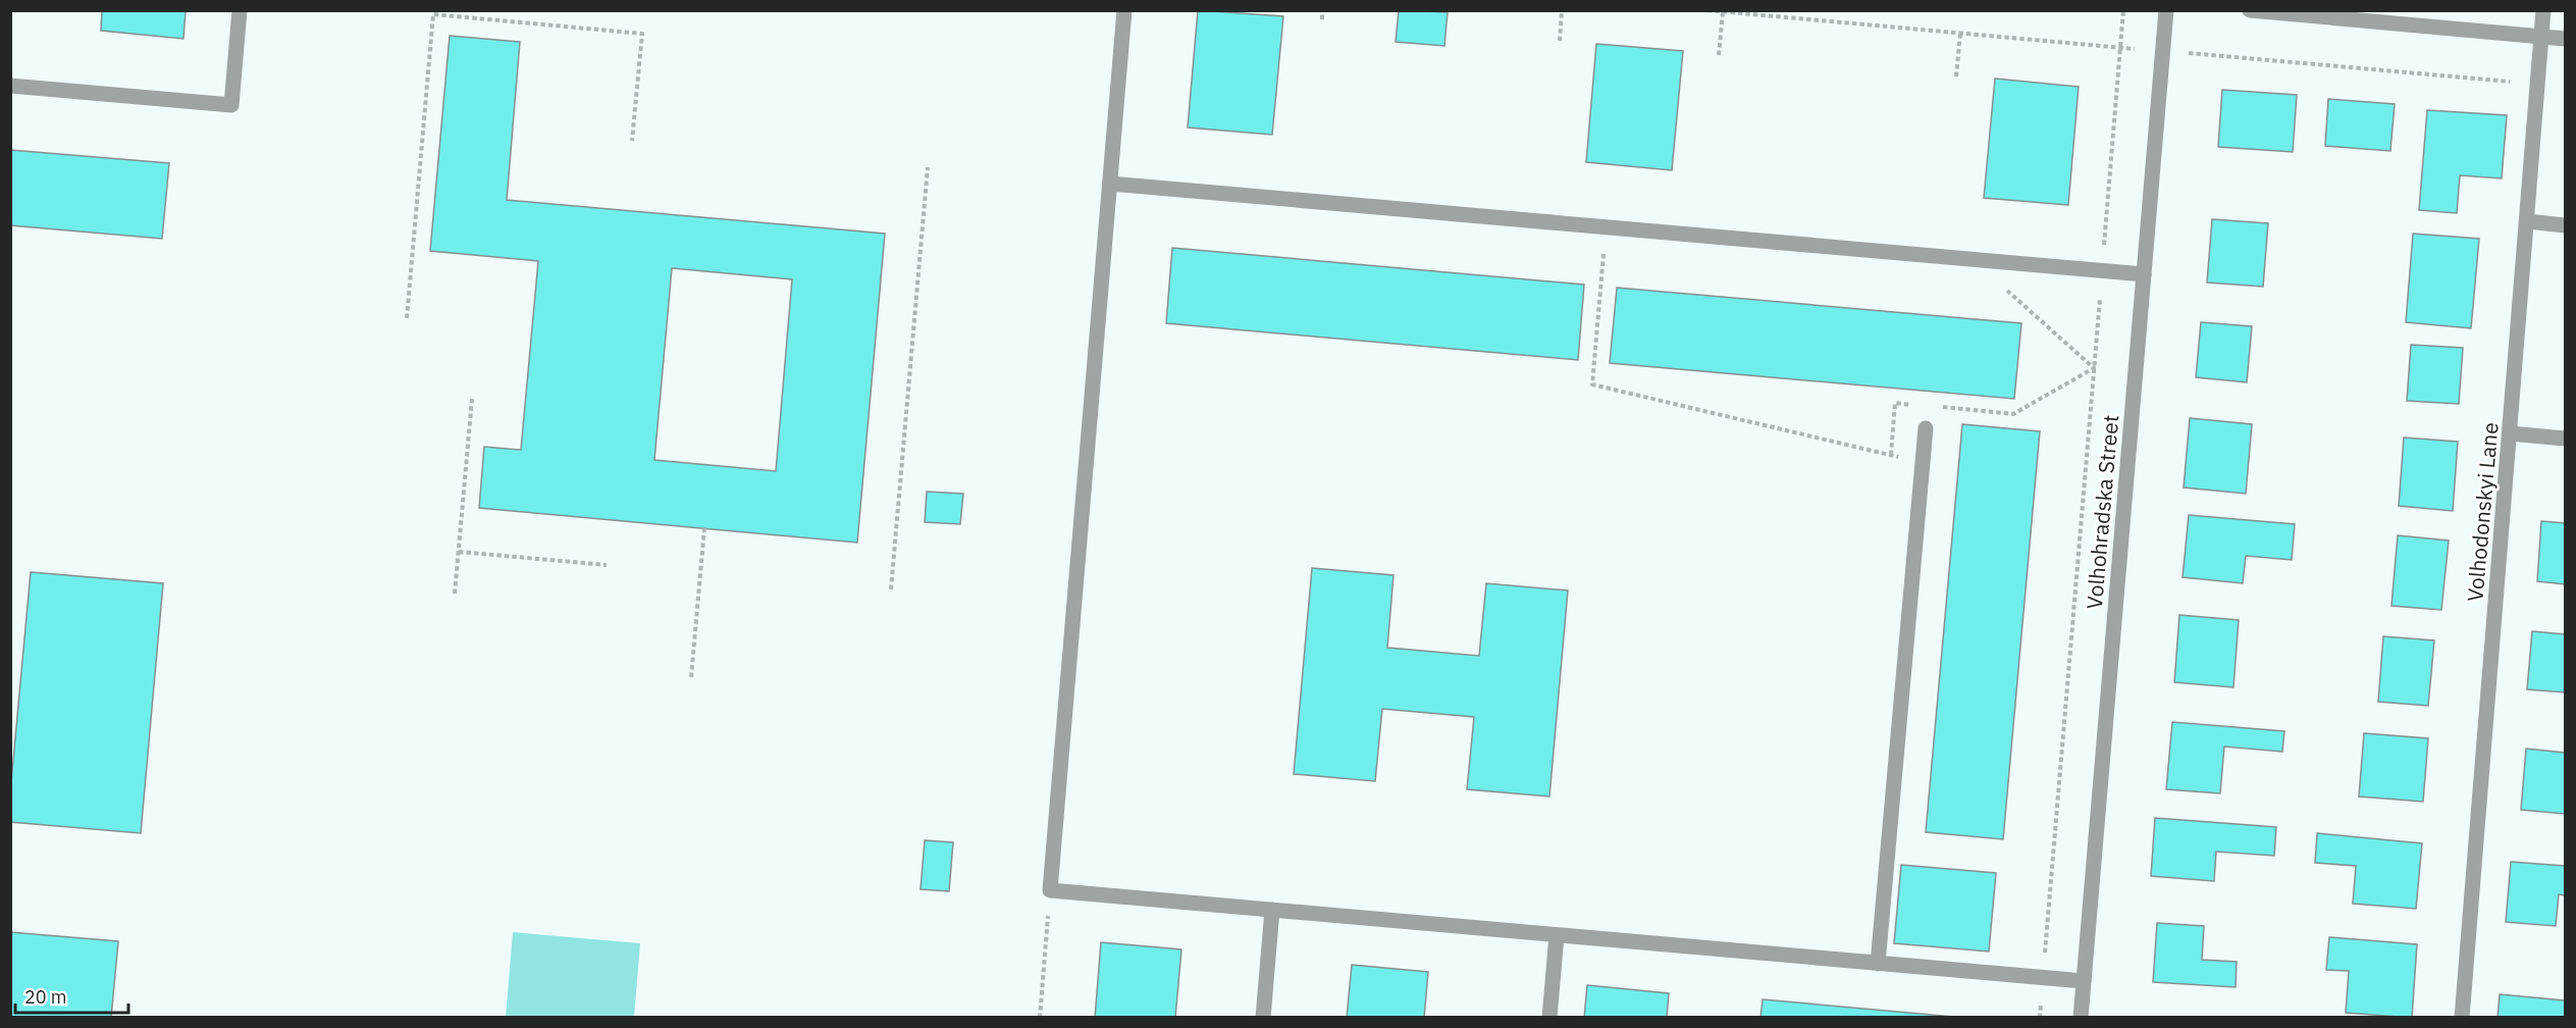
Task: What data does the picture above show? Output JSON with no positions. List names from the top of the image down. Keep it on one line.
{"streets":{"street":["Volhohradska Street","Volhodonskyi Lane"]},"scale_bar":"20 m"}
